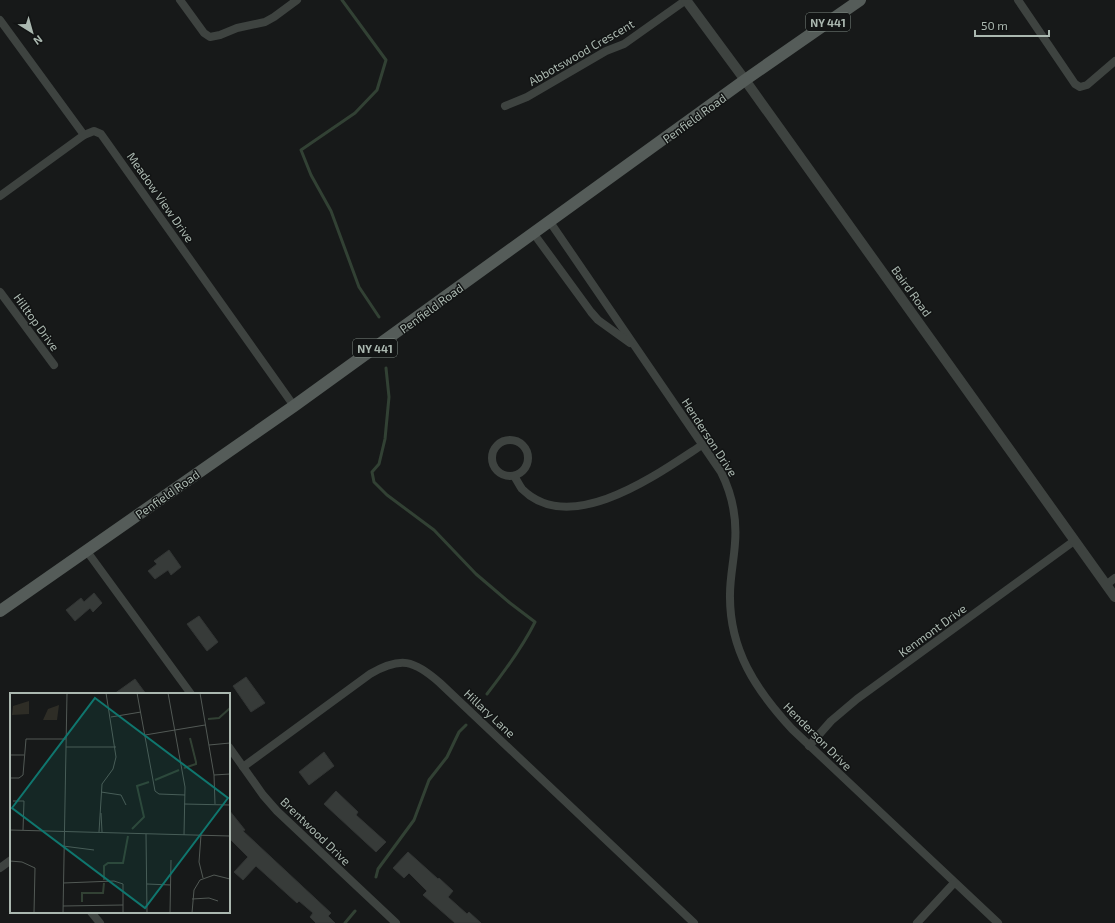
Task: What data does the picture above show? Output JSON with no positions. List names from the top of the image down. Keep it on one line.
{"streets":{"main road":["NY 441","Penfield Road"],"street":["Abbotswood Crescent","Meadow View Drive","Baird Road","Hilltop Drive","Henderson Drive","Kenmont Drive","Hillary Lane","Brentwood Drive"]},"crossings":[["Abbotswood Crescent","Baird Road"],["Penfield Road","Meadow View Drive"],["Penfield Road","Baird Road"],["Penfield Road","Henderson Drive"],["Baird Road","Kenmont Drive"],["Henderson Drive","Kenmont Drive"],["Hillary Lane","Brentwood Drive"]],"scale_bar":"50 m","north":"bottom right"}
